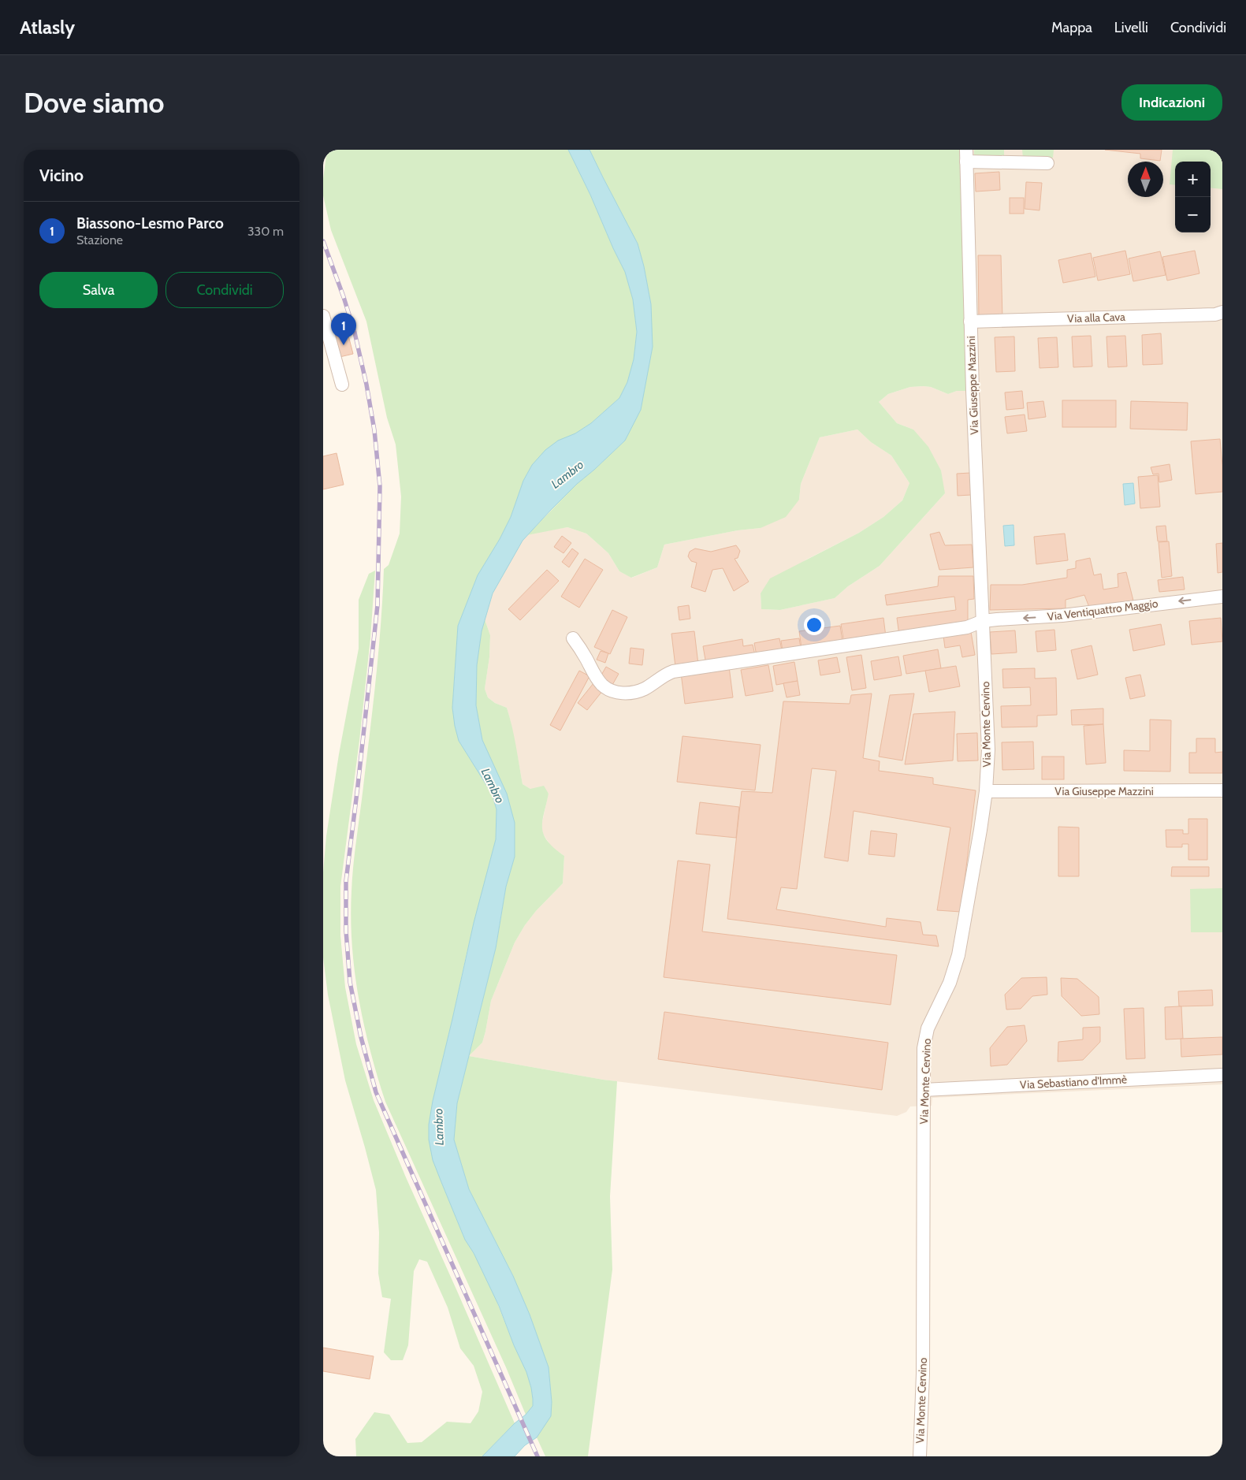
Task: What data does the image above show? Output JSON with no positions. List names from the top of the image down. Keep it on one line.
{"streets":{"street":["Via alla Cava","Via Giuseppe Mazzini","Via Ventiquattro Maggio","Via Monte Cervino","Via Sebastiano d'Immè"]},"crossings":[["Via alla Cava","Via Giuseppe Mazzini"],["Via Giuseppe Mazzini","Via Ventiquattro Maggio"],["Via Giuseppe Mazzini","Via Monte Cervino"],["Via Ventiquattro Maggio","Via Monte Cervino"],["Via Monte Cervino","Via Sebastiano d'Immè"]],"water":["Lambro"],"north":"top","page":{"header":"Atlasly","nav":["Mappa","Livelli","Condividi"],"buttons":["Indicazioni",["Salva","Condividi"]],"title":"Dove siamo","heading":"Vicino","map_buttons":["+","−"],"list":[{"mark":"1","name":"Biassono-Lesmo Parco","note":"Stazione","value":"330 m"}],"pins":"1"}}
